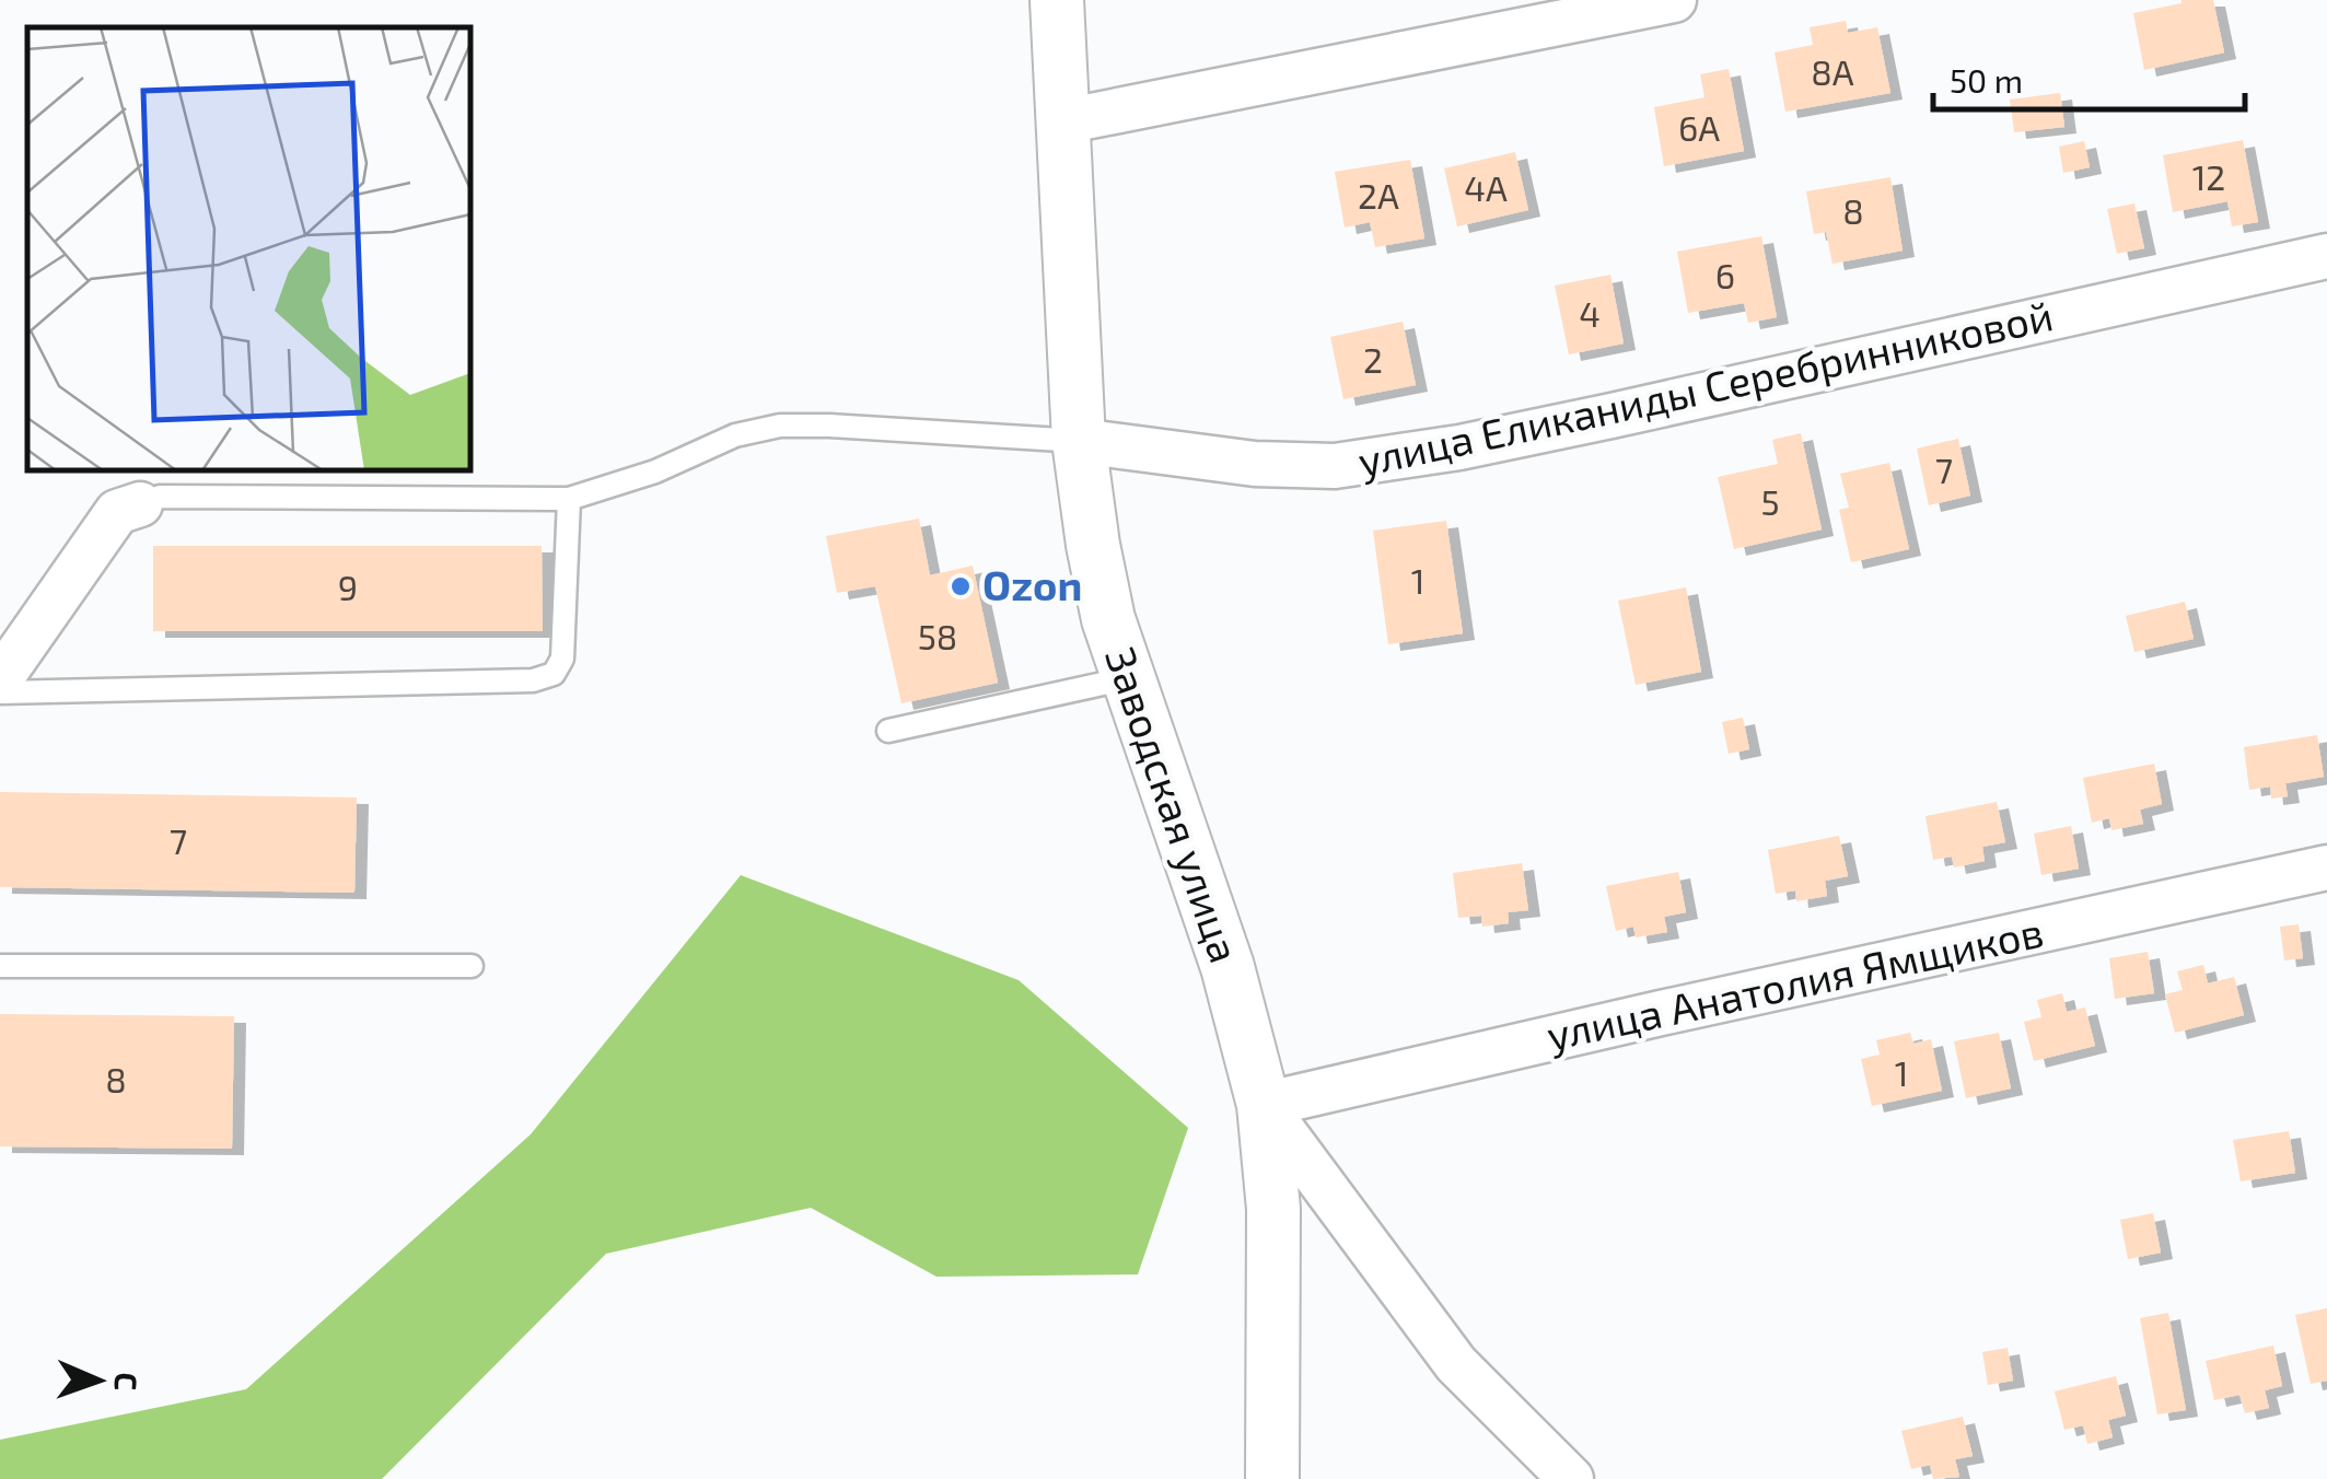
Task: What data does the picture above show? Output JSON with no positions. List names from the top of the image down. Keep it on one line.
{"streets":{"street":["улица Еликаниды Серебринниковой","Заводская улица","улица Анатолия Ямщиков"]},"crossings":[["улица Еликаниды Серебринниковой","Заводская улица"],["Заводская улица","улица Анатолия Ямщиков"]],"places":["Ozon"],"house_numbers":["8А","6А","12","4А","2А","8","6","4","2","7","5","1","9","58","7","1","8"],"scale_bar":"50 m","north":"right"}
